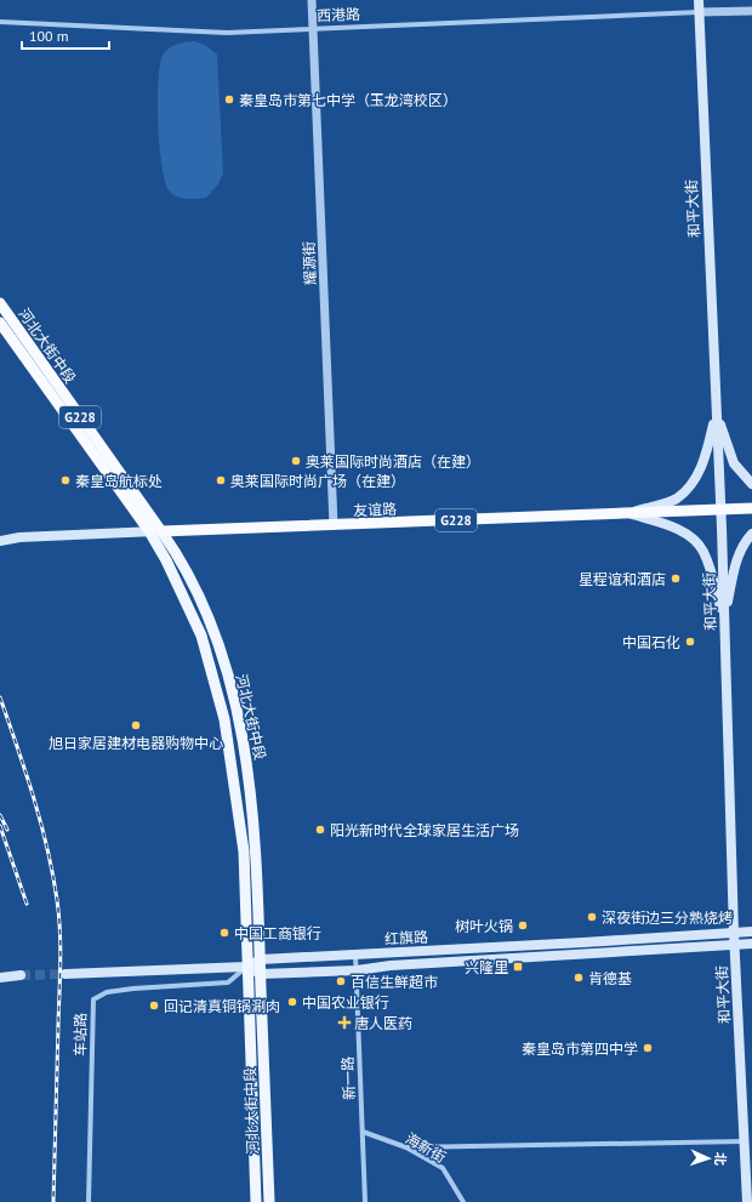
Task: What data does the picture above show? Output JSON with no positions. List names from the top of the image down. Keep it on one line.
{"streets":{"highway":["河北大街中段","G228","友谊路"],"main road":["和平大街","红旗路"],"street":["西港路","耀源街","车站路","新一路","海新街"]},"crossings":[["西港路","和平大街"],["西港路","耀源街"],["和平大街","友谊路"],["和平大街","红旗路"],["耀源街","友谊路"],["河北大街中段","G228"],["河北大街中段","友谊路"],["河北大街中段","红旗路"],["G228","友谊路"],["红旗路","车站路"],["红旗路","新一路"],["新一路","海新街"]],"places":{"other":["秦皇岛市第七中学（玉龙湾校区）","奥莱国际时尚酒店（在建）","秦皇岛航标处","奥莱国际时尚广场（在建）","星程谊和酒店","中国石化","旭日家居建材电器购物中心","阳光新时代全球家居生活广场","深夜街边三分熟烧烤","树叶火锅","中国工商银行","肯德基","百信生鲜超市","中国农业银行","回记清真铜锅涮肉","秦皇岛市第四中学"],"transit":["兴隆里"],"health":["唐人医药"]},"scale_bar":"100 m","north":"right"}
